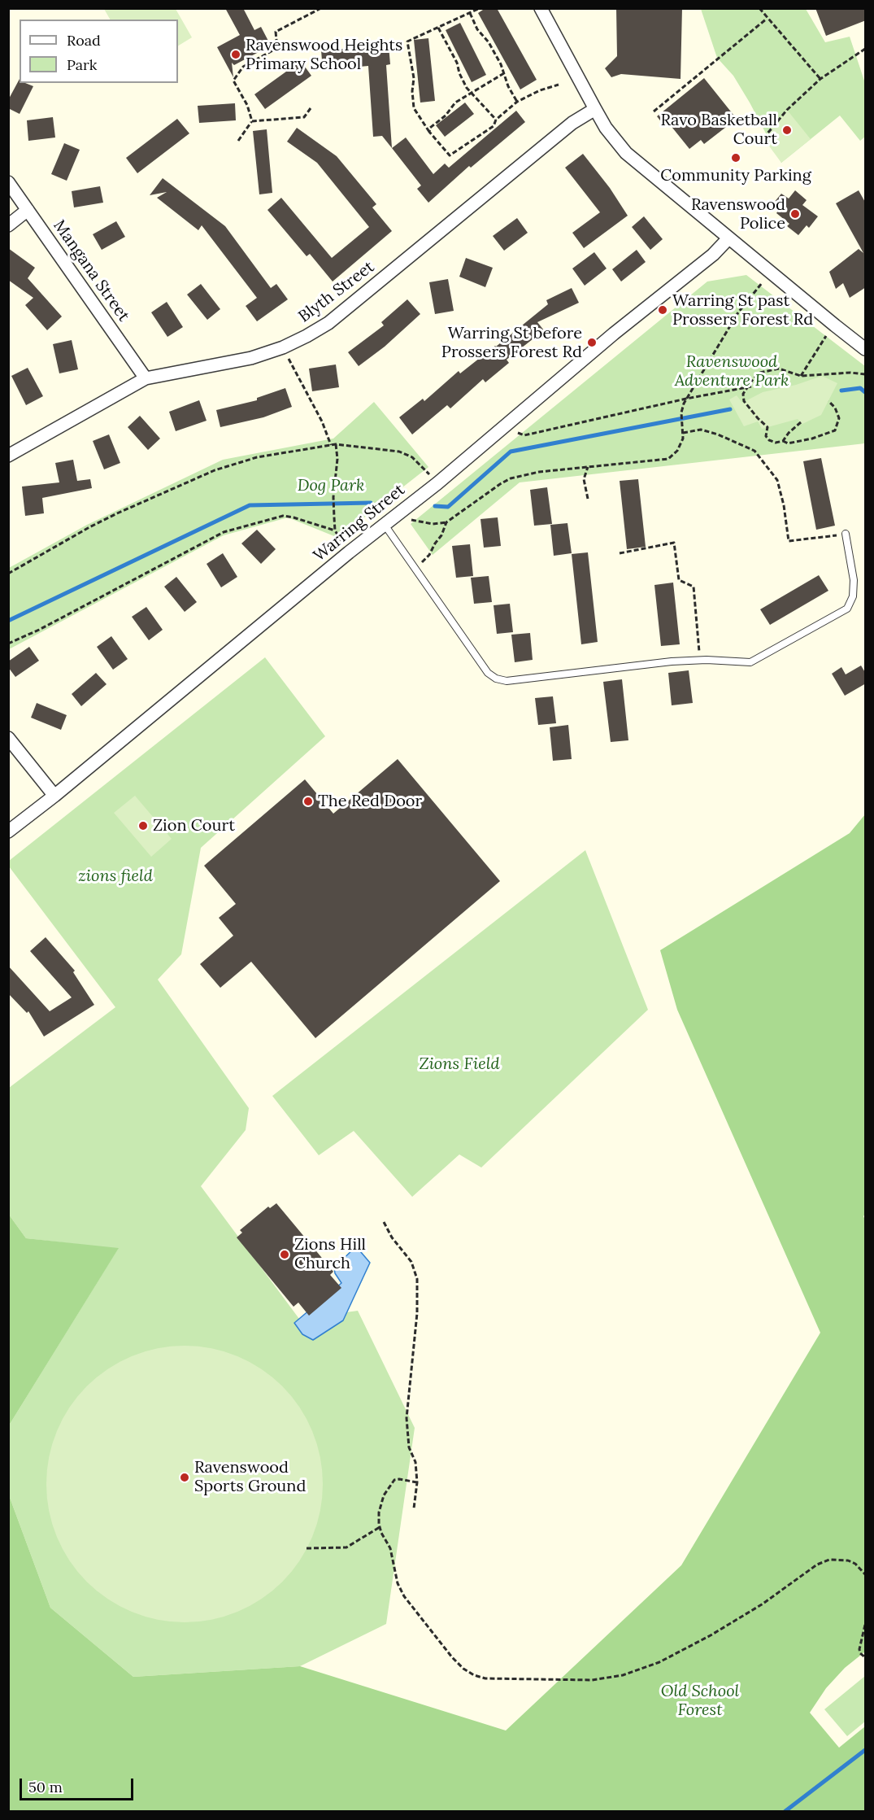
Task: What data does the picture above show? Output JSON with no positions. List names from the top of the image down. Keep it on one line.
{"streets":{"street":["Mangana Street","Blyth Street","Warring Street"]},"crossings":[["Mangana Street","Blyth Street"]],"parks":["Ravenswood Adventure Park","Dog Park","zions field","Zions Field","Old School Forest"],"places":["Ravenswood Heights Primary School","Ravo Basketball Court","Community Parking","Ravenswood Police","Warring St past Prossers Forest Rd","Warring St before Prossers Forest Rd","The Red Door","Zion Court","Zions Hill Church","Ravenswood Sports Ground"],"legend":["Road","Park"],"scale_bar":"50 m"}
